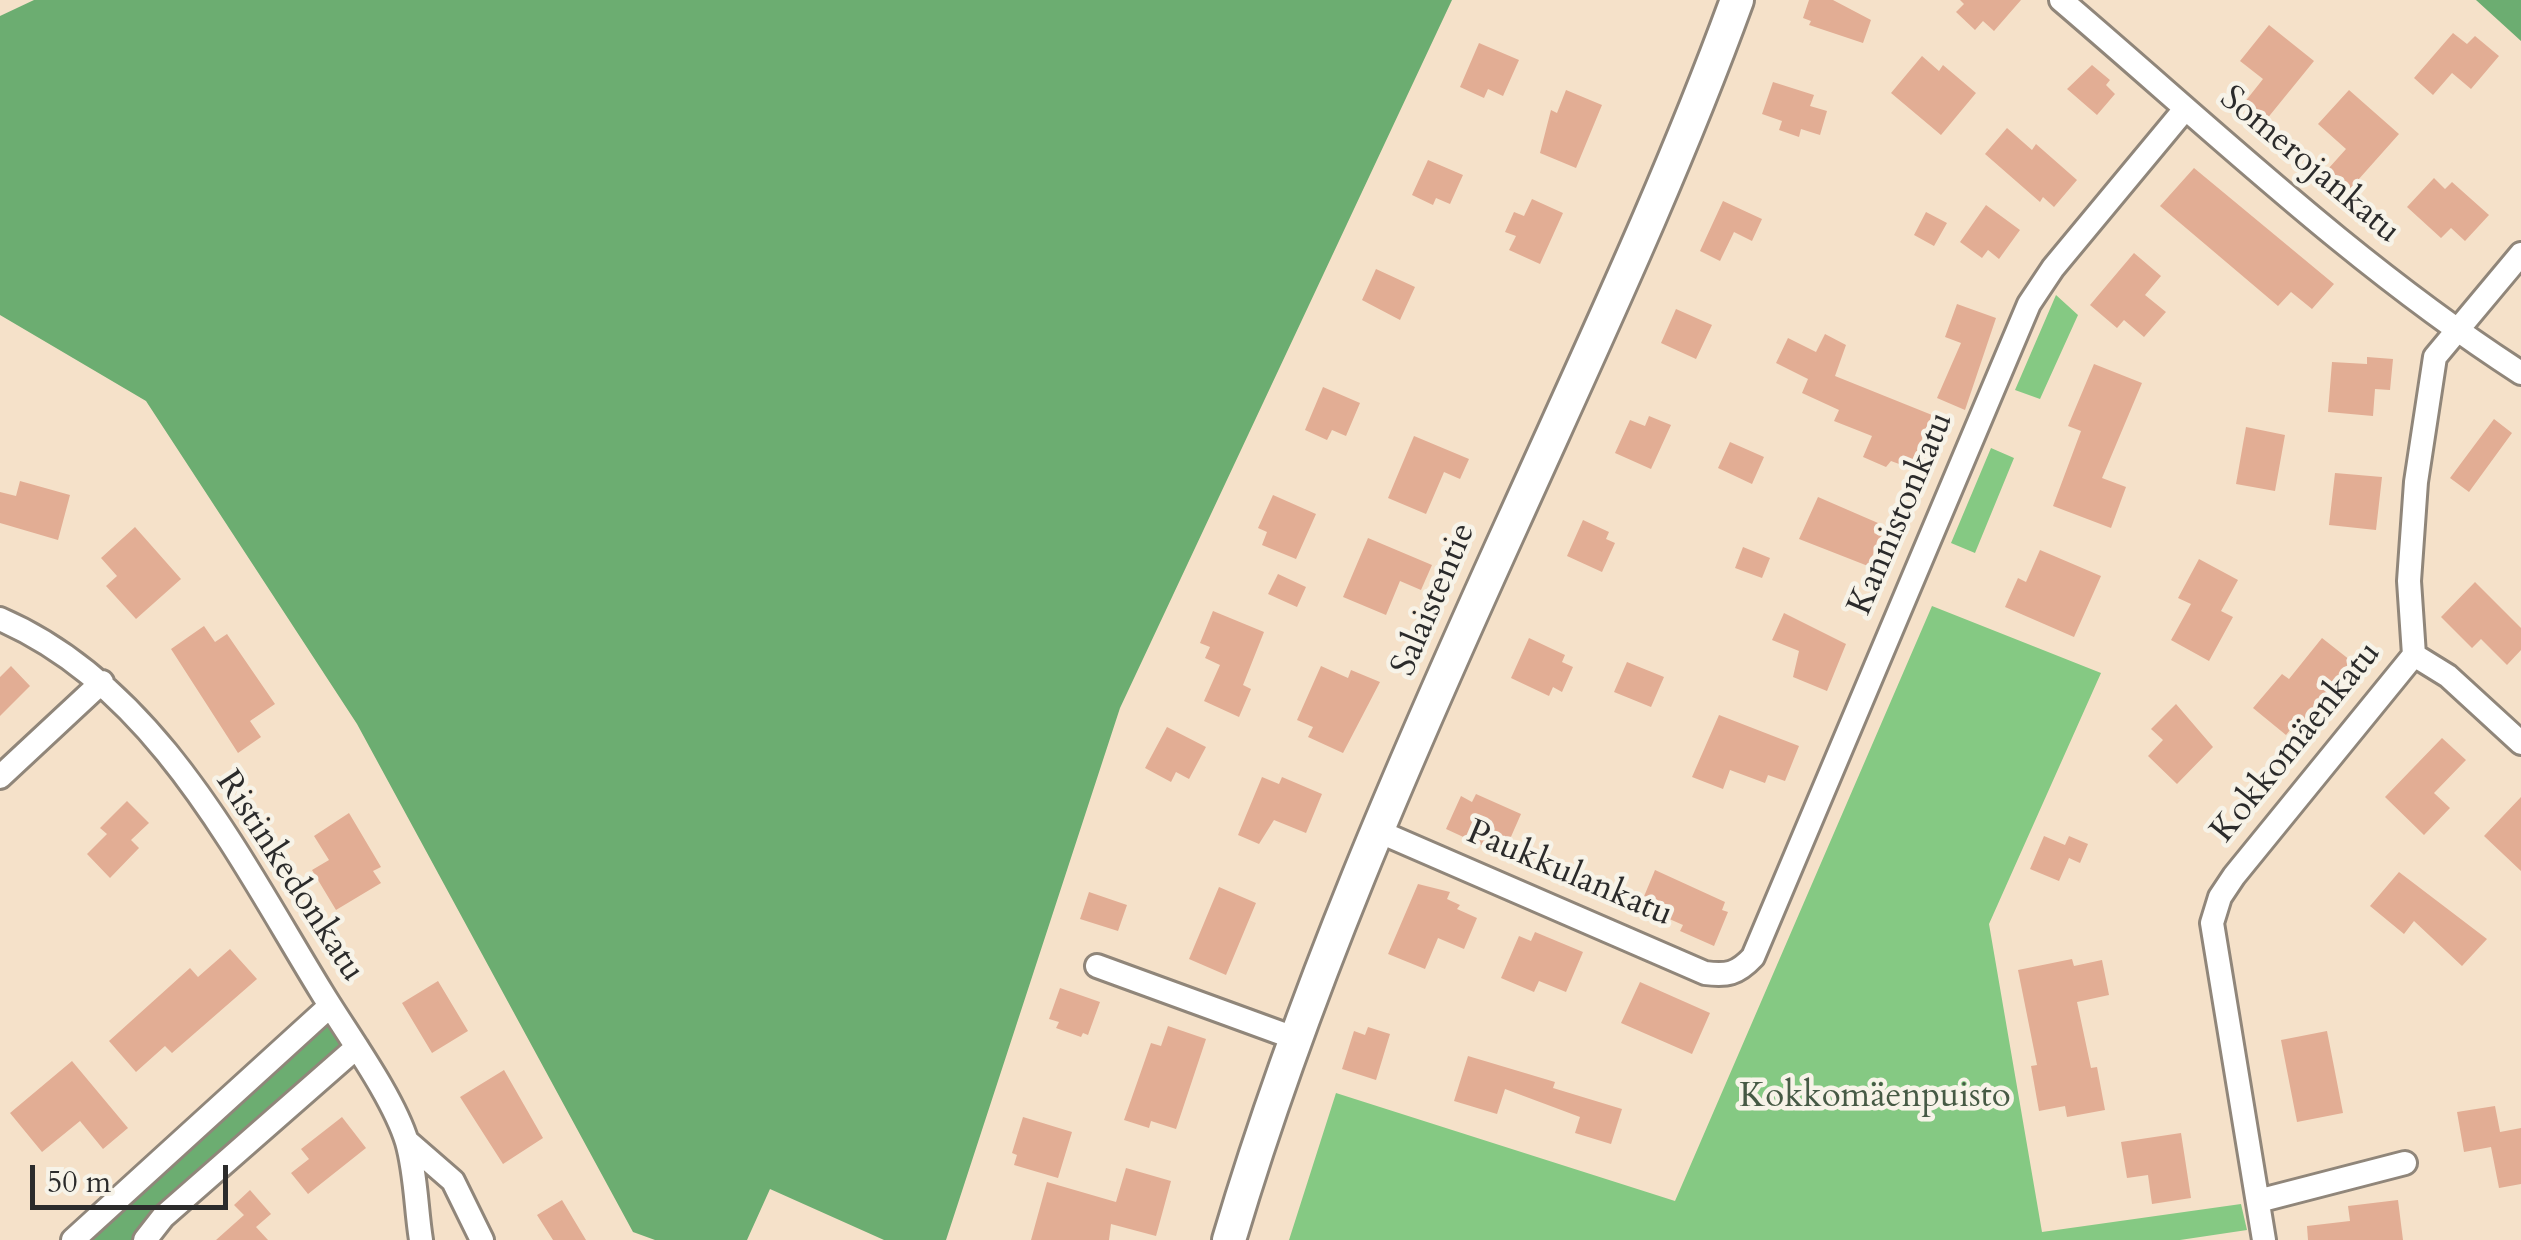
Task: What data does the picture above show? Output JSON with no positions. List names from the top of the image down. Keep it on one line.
{"streets":{"street":["Somerojankatu","Kannistonkatu","Salaistentie","Kokkomäenkatu","Paukkulankatu","Ristinkedonkatu"]},"crossings":[["Somerojankatu","Kannistonkatu"],["Somerojankatu","Kokkomäenkatu"],["Kannistonkatu","Paukkulankatu"],["Salaistentie","Paukkulankatu"]],"parks":["Kokkomäenpuisto"],"scale_bar":"50 m"}
